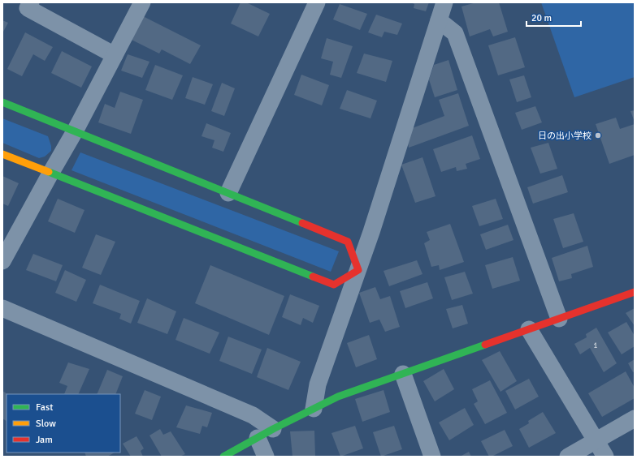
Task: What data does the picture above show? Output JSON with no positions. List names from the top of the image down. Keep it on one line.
{"places":["日の出小学校"],"house_numbers":["1"],"legend":["Fast","Slow","Jam"],"scale_bar":"20 m"}
